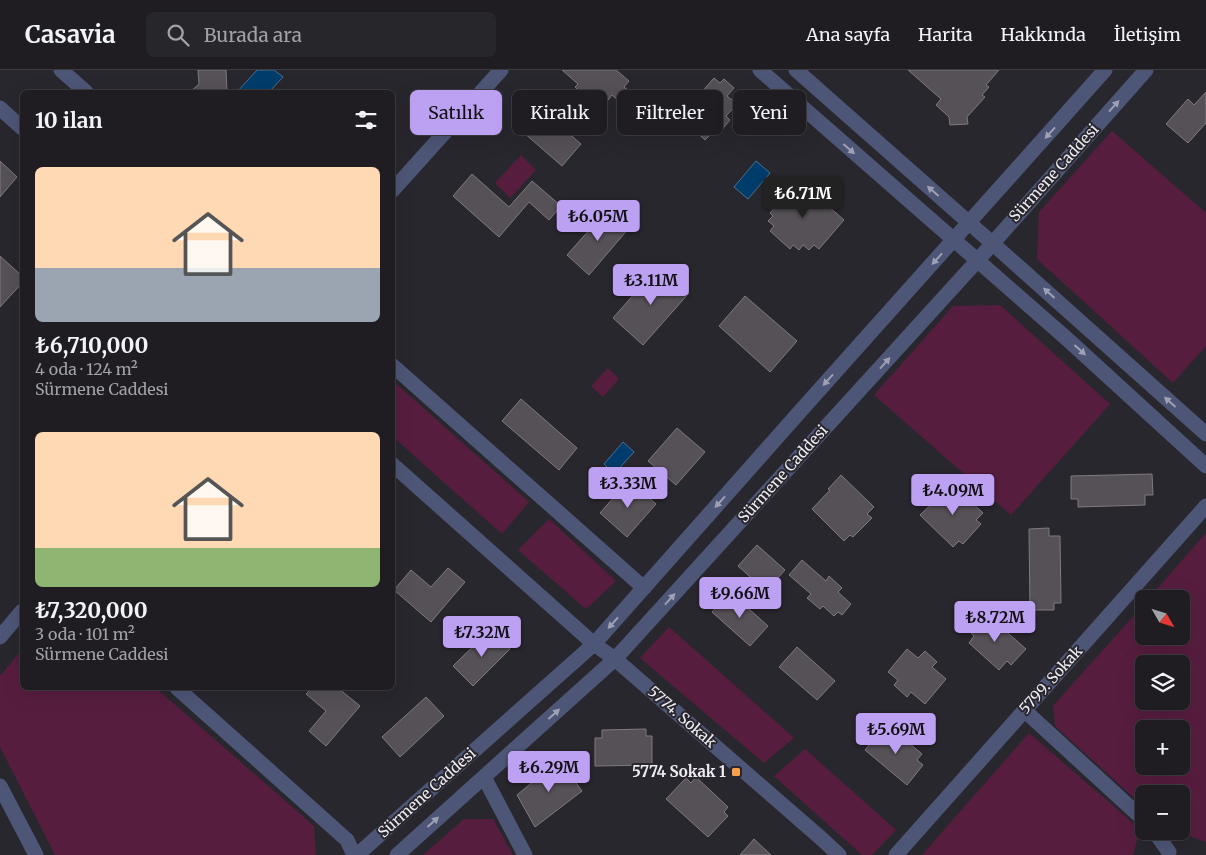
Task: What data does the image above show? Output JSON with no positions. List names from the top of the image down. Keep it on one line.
{"streets":{"street":["Sürmene Caddesi","5799. Sokak","5774. Sokak"]},"crossings":[["Sürmene Caddesi","5774. Sokak"]],"places":{"transit":["5774 Sokak 1"]},"north":"bottom right","page":{"header":"Casavia","search":"Burada ara","nav":["Ana sayfa","Harita","Hakkında","İletişim"],"chip":["Satılık","Kiralık","Filtreler","Yeni"],"heading":"10 ilan","list":[{"name":"₺6,710,000","note":"4 oda · 124 m² · Sürmene Caddesi"},{"name":"₺7,320,000","note":"3 oda · 101 m² · Sürmene Caddesi"}],"price":["₺6.71M","₺6.05M","₺3.11M","₺3.33M","₺4.09M","₺9.66M","₺8.72M","₺7.32M","₺5.69M","₺6.29M"],"map_buttons":["+","−"]}}
